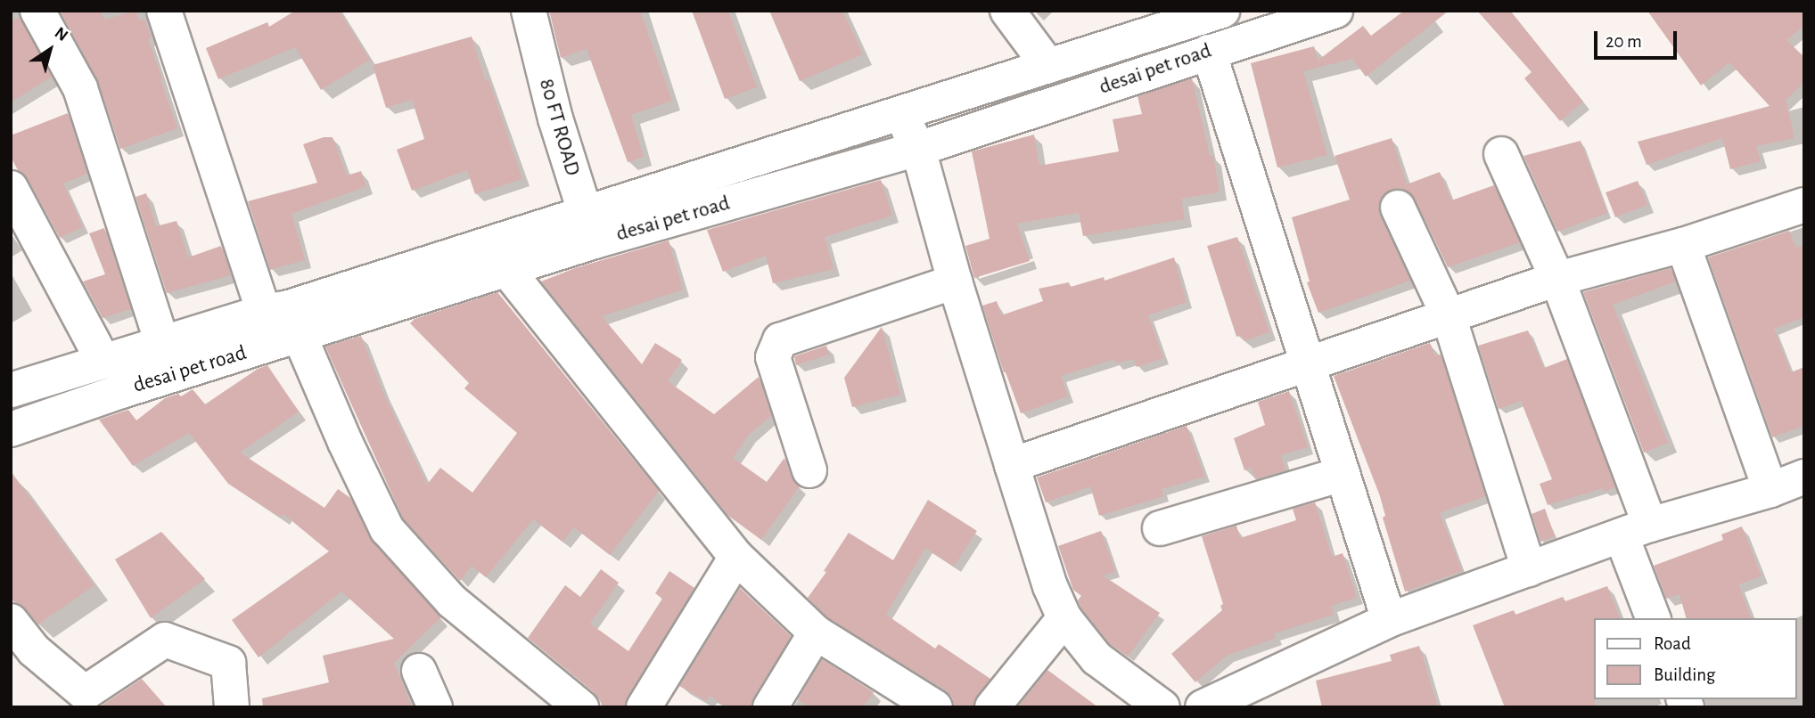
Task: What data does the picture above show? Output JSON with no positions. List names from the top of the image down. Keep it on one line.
{"streets":{"street":["desai pet road","80 FT ROAD"]},"crossings":[["desai pet road","80 FT ROAD"]],"legend":["Road","Building"],"scale_bar":"20 m","north":"top right"}
